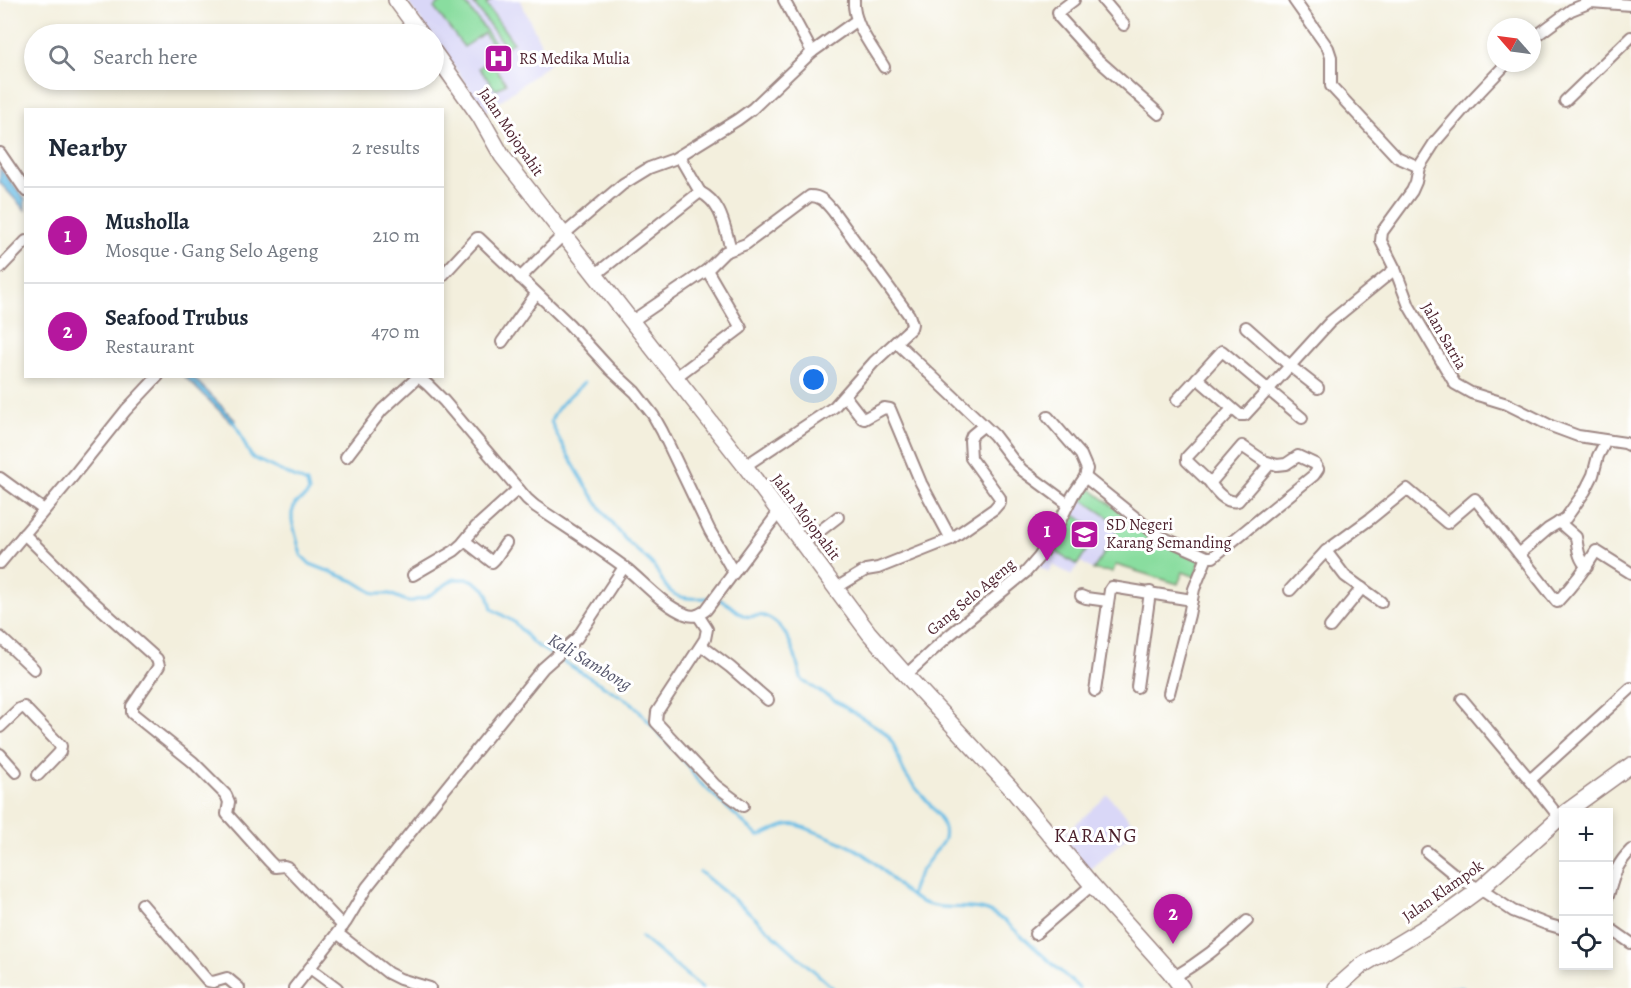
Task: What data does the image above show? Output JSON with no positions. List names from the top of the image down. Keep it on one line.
{"streets":{"street":["Jalan Mojopahit","Jalan Satria","Gang Selo Ageng","Jalan Klampok"]},"crossings":[["Jalan Mojopahit","Gang Selo Ageng"]],"districts":["KARANG"],"water":["Kali Sambong"],"places":{"hospital":["RS Medika Mulia"],"school or university":["SD Negeri Karang Semanding"]},"north":"top left","page":{"search":"Search here","heading":["Nearby","2 results"],"list":[{"mark":"1","name":"Musholla","note":"Mosque · Gang Selo Ageng","value":"210 m"},{"mark":"2","name":"Seafood Trubus","note":"Restaurant","value":"470 m"}],"pins":["1","2"],"map_buttons":["+","−"]}}
